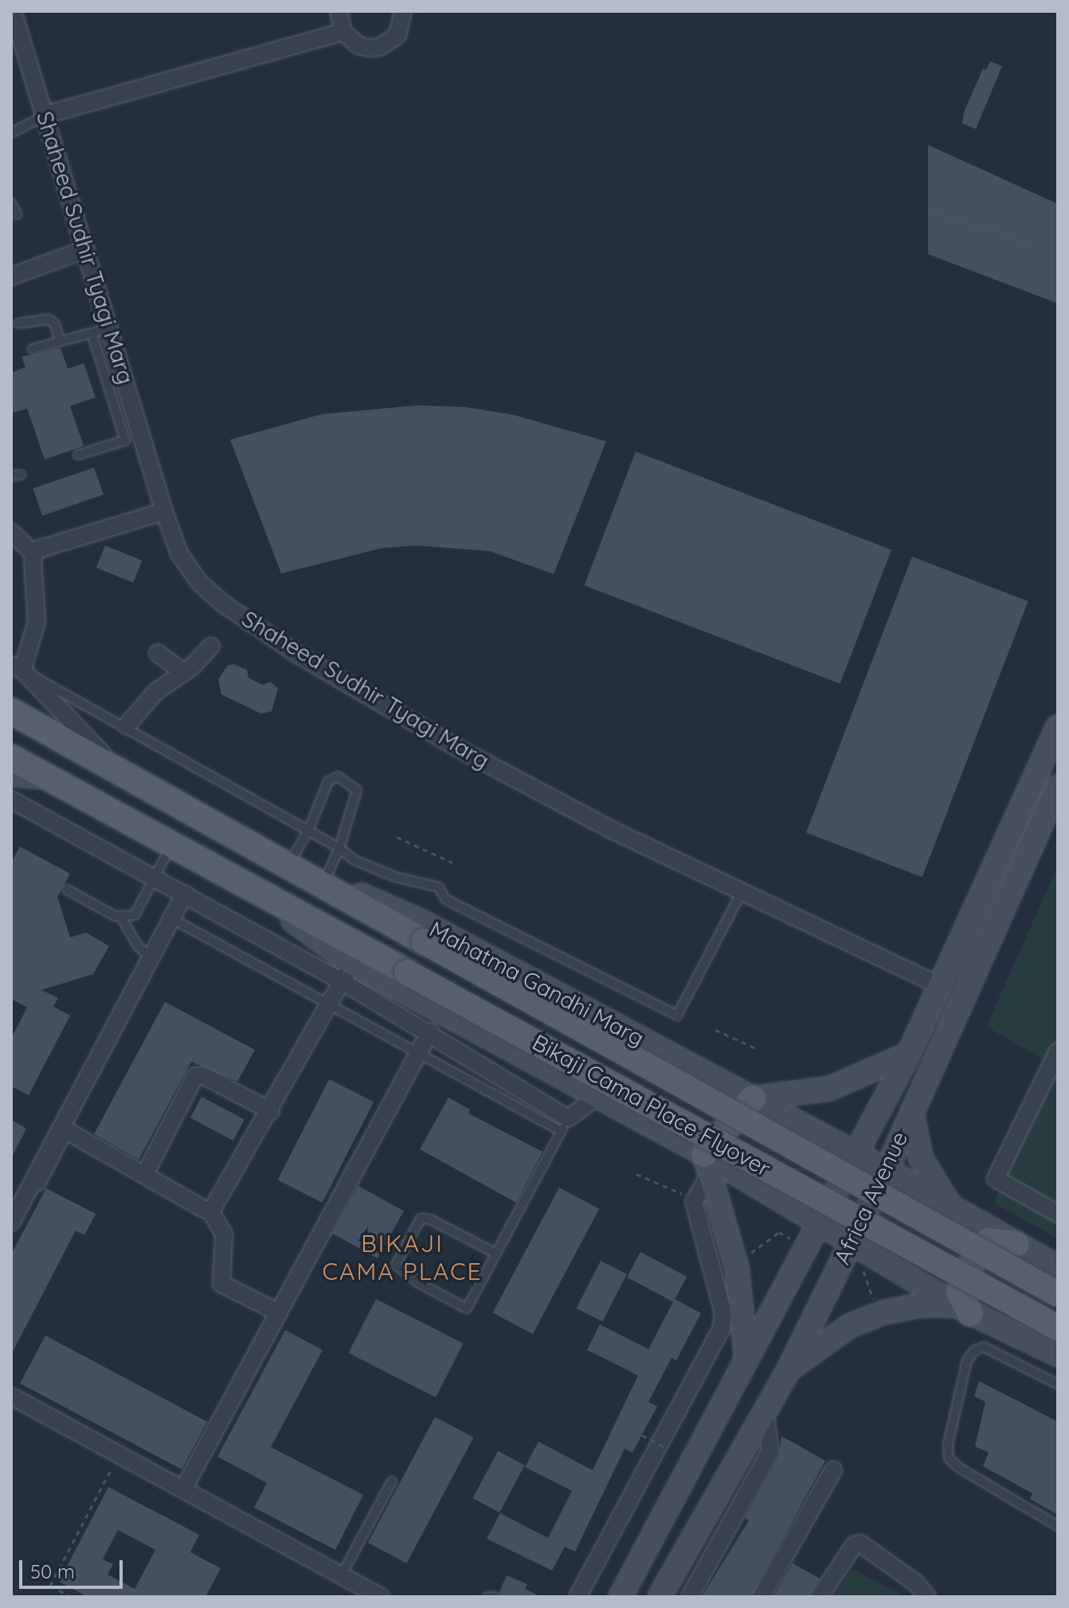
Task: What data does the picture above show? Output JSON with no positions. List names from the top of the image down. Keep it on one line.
{"streets":{"main road":["Mahatma Gandhi Marg","Bikaji Cama Place Flyover","Africa Avenue"],"street":["Shaheed Sudhir Tyagi Marg"]},"crossings":[["Shaheed Sudhir Tyagi Marg","Africa Avenue"],["Mahatma Gandhi Marg","Bikaji Cama Place Flyover"],["Mahatma Gandhi Marg","Africa Avenue"]],"districts":["BIKAJI CAMA PLACE"],"scale_bar":"50 m"}
